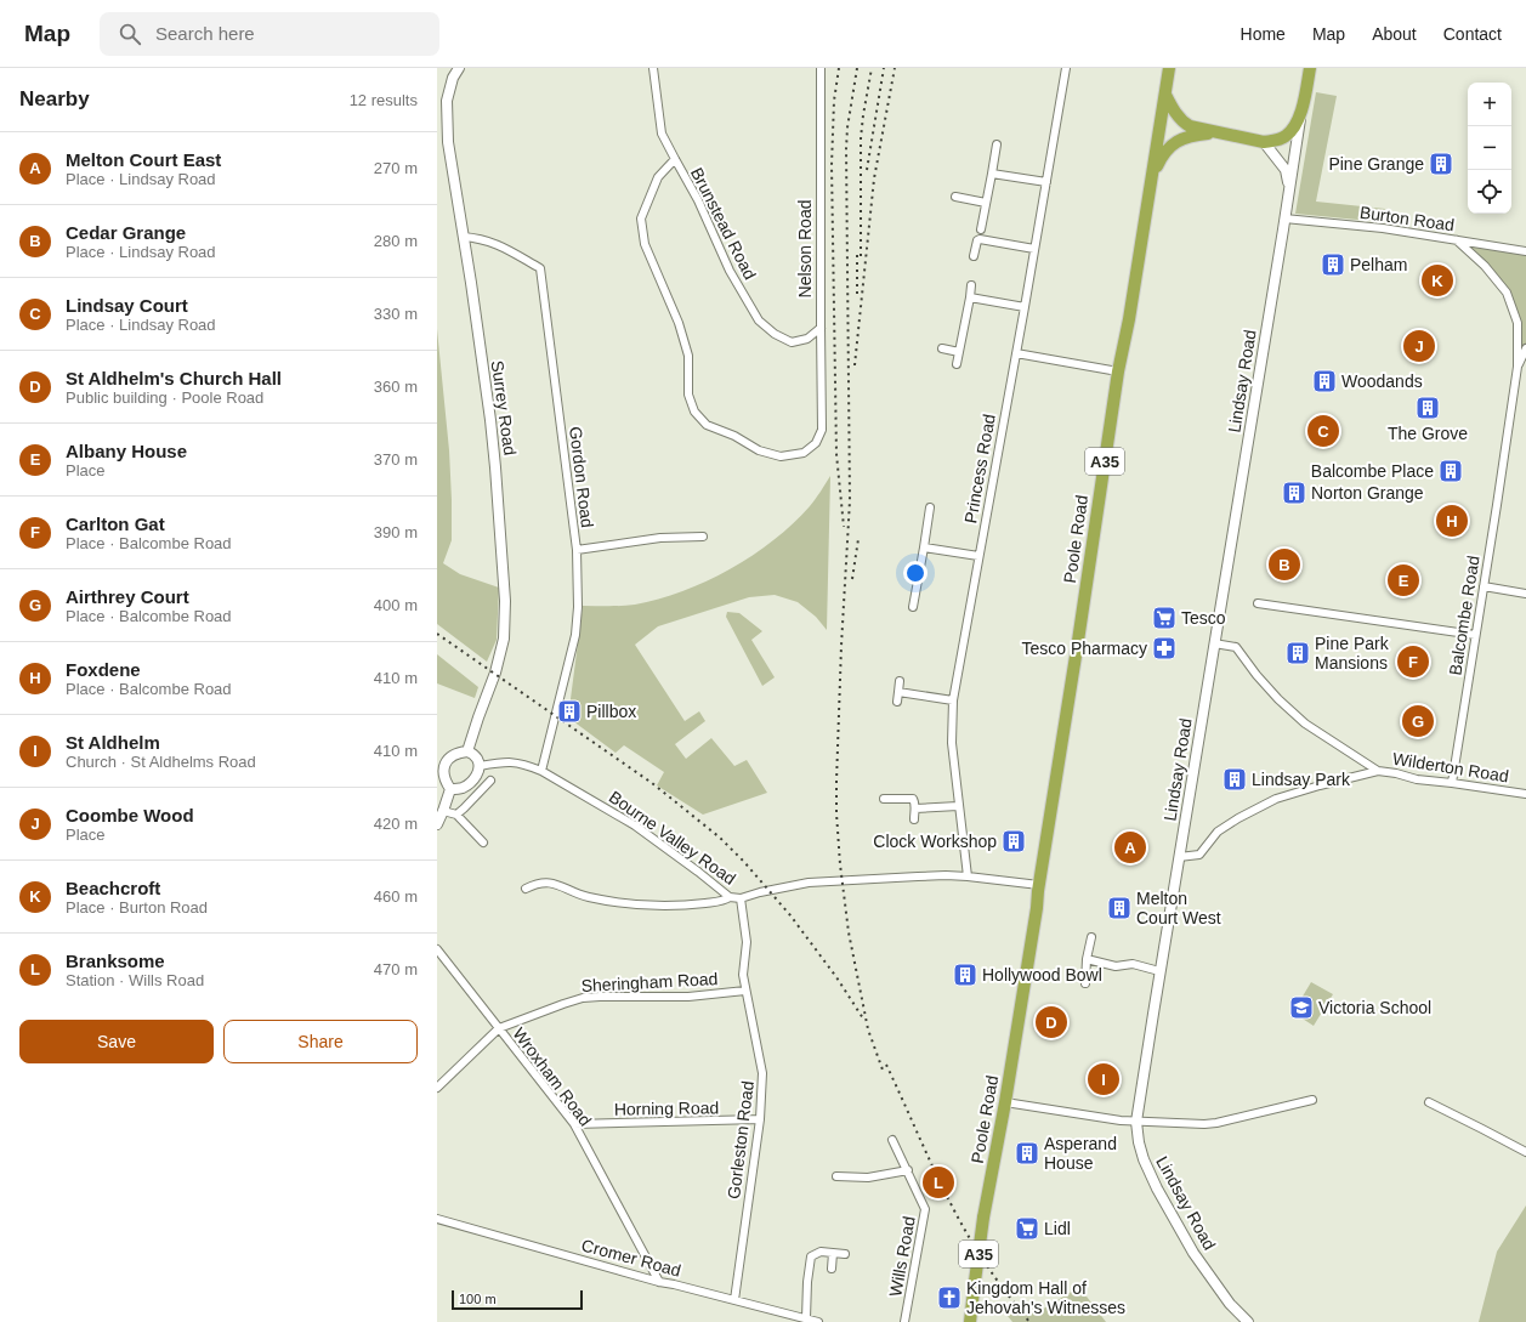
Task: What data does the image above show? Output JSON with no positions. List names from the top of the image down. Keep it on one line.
{"streets":{"highway":["A35","Poole Road"],"street":["Burton Road","Brunstead Road","Nelson Road","Lindsay Road","Surrey Road","Princess Road","Gordon Road","Balcombe Road","Wilderton Road","Bourne Valley Road","Sheringham Road","Wroxham Road","Horning Road","Gorleston Road","Wills Road","Cromer Road"]},"crossings":[["Burton Road","Lindsay Road"],["Burton Road","Balcombe Road"],["Brunstead Road","Nelson Road"],["Lindsay Road","A35"],["Lindsay Road","Wilderton Road"],["Surrey Road","Gordon Road"],["Surrey Road","Bourne Valley Road"],["A35","Poole Road"],["Princess Road","Bourne Valley Road"],["Gordon Road","Bourne Valley Road"],["Poole Road","Bourne Valley Road"],["Balcombe Road","Wilderton Road"],["Bourne Valley Road","Gorleston Road"],["Sheringham Road","Wroxham Road"],["Sheringham Road","Gorleston Road"],["Wroxham Road","Horning Road"],["Wroxham Road","Cromer Road"],["Horning Road","Gorleston Road"],["Gorleston Road","Cromer Road"]],"places":{"building":["Pine Grange","Pelham","Woodands","The Grove","Balcombe Place","Norton Grange","Pine Park Mansions","Pillbox","Lindsay Park","Clock Workshop","Melton Court West","Hollywood Bowl","Asperand House"],"supermarket":["Tesco","Lidl"],"pharmacy":["Tesco Pharmacy"],"school or university":["Victoria School"],"church":["Kingdom Hall of Jehovah's Witnesses"]},"scale_bar":"100 m","page":{"header":"Map","search":"Search here","nav":["Home","Map","About","Contact"],"heading":["Nearby","12 results"],"map_buttons":["+","−"],"list":[{"mark":"A","name":"Melton Court East","note":"Place · Lindsay Road","value":"270 m"},{"mark":"B","name":"Cedar Grange","note":"Place · Lindsay Road","value":"280 m"},{"mark":"C","name":"Lindsay Court","note":"Place · Lindsay Road","value":"330 m"},{"mark":"D","name":"St Aldhelm's Church Hall","note":"Public building · Poole Road","value":"360 m"},{"mark":"E","name":"Albany House","note":"Place","value":"370 m"},{"mark":"F","name":"Carlton Gat","note":"Place · Balcombe Road","value":"390 m"},{"mark":"G","name":"Airthrey Court","note":"Place · Balcombe Road","value":"400 m"},{"mark":"H","name":"Foxdene","note":"Place · Balcombe Road","value":"410 m"},{"mark":"I","name":"St Aldhelm","note":"Church · St Aldhelms Road","value":"410 m"},{"mark":"J","name":"Coombe Wood","note":"Place","value":"420 m"},{"mark":"K","name":"Beachcroft","note":"Place · Burton Road","value":"460 m"},{"mark":"L","name":"Branksome","note":"Station · Wills Road","value":"470 m"}],"pins":["K","J","C","H","B","E","F","G","A","D","I","L"],"buttons":["Save","Share"],"scale":"100 m"}}
